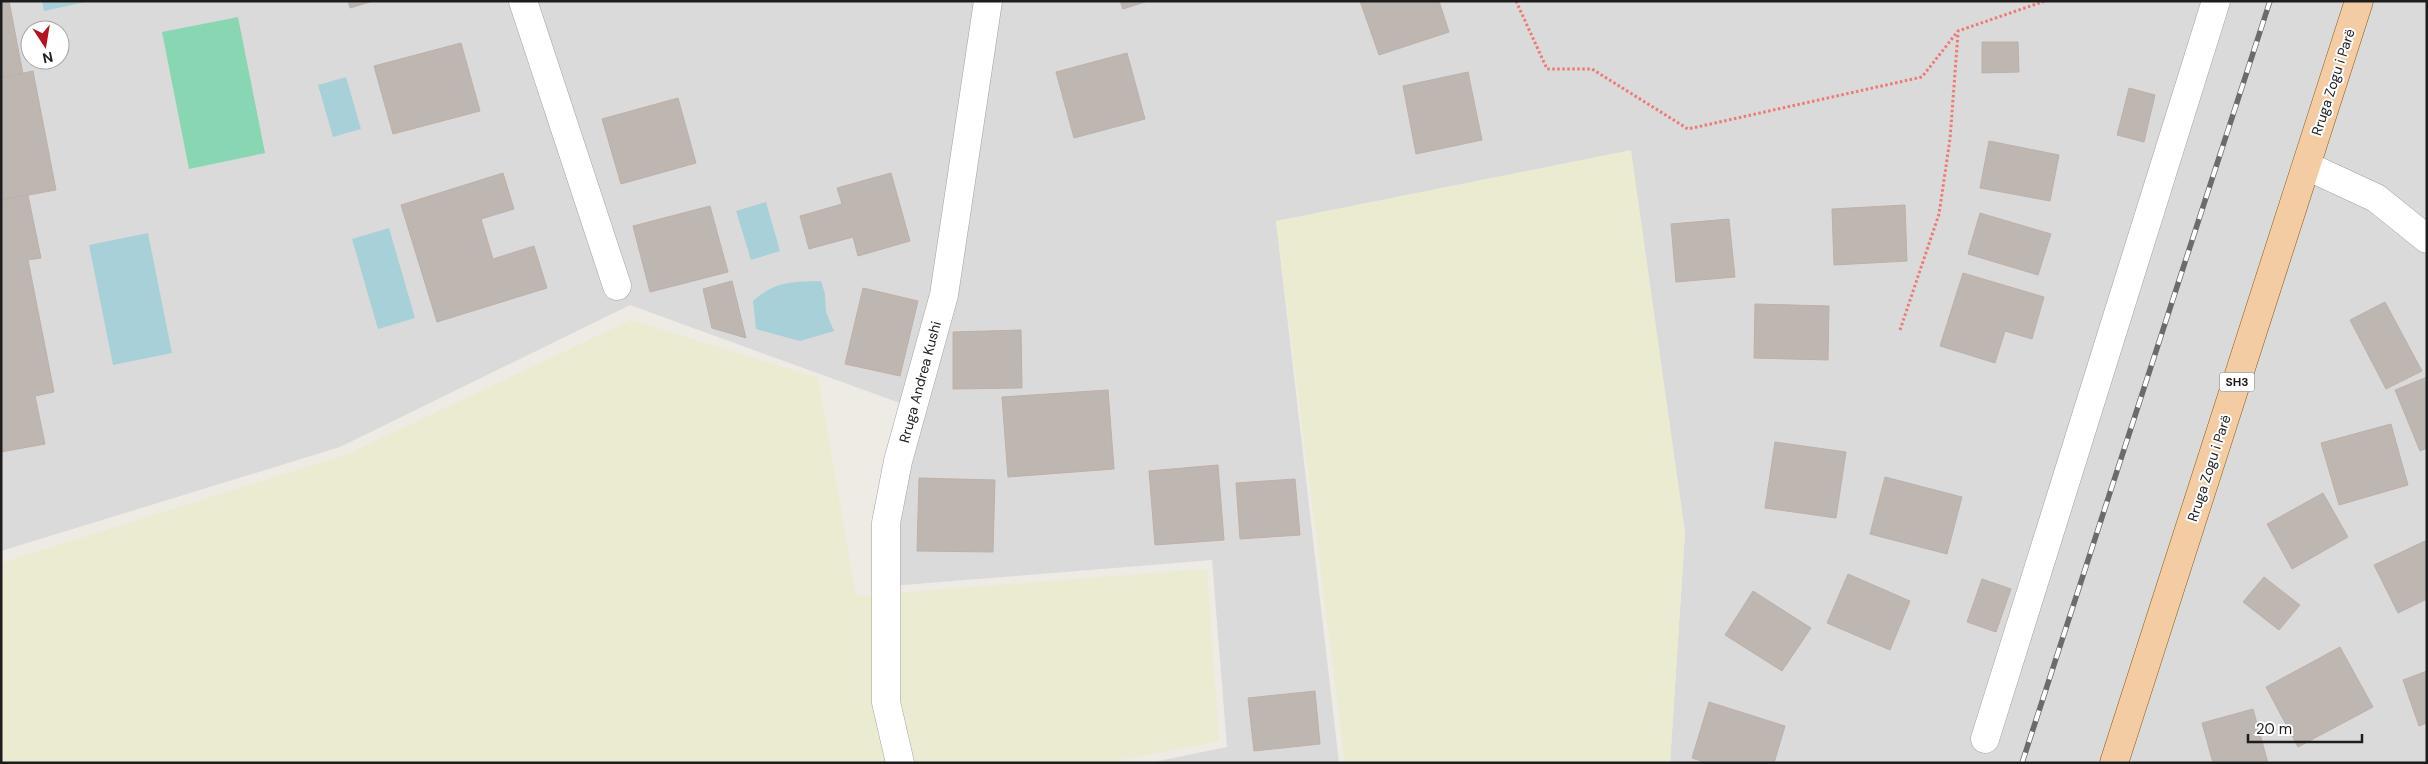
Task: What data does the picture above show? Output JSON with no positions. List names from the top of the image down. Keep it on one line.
{"streets":{"main road":["Rruga Zogu i Parë","SH3"],"street":["Rruga Andrea Kushi"]},"scale_bar":"20 m","north":"bottom"}
